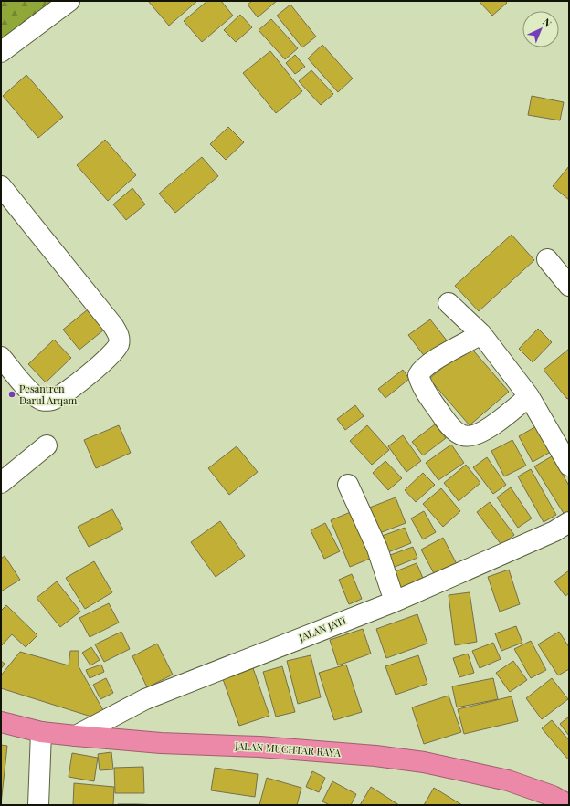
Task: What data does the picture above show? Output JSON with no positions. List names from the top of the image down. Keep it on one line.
{"streets":{"highway":["JALAN MUCHTAR RAYA"],"street":["JALAN JATI"]},"crossings":[["JALAN JATI","JALAN MUCHTAR RAYA"]],"places":["Pesantren Darul Arqam"],"north":"top right"}
